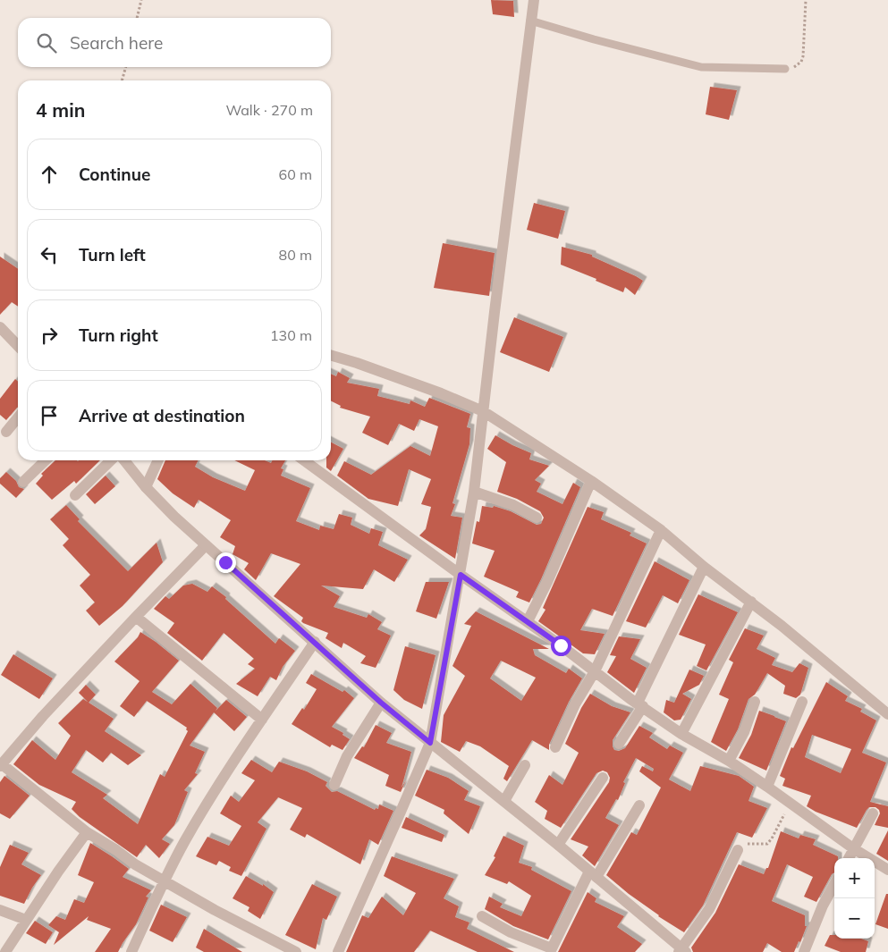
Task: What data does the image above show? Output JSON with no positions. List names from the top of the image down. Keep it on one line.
{"page":{"search":"Search here","heading":["4 min","Walk · 270 m"],"list":[["Continue","60 m"],["Turn left","80 m"],["Turn right","130 m"],"Arrive at destination"],"map_buttons":["+","−"]}}
